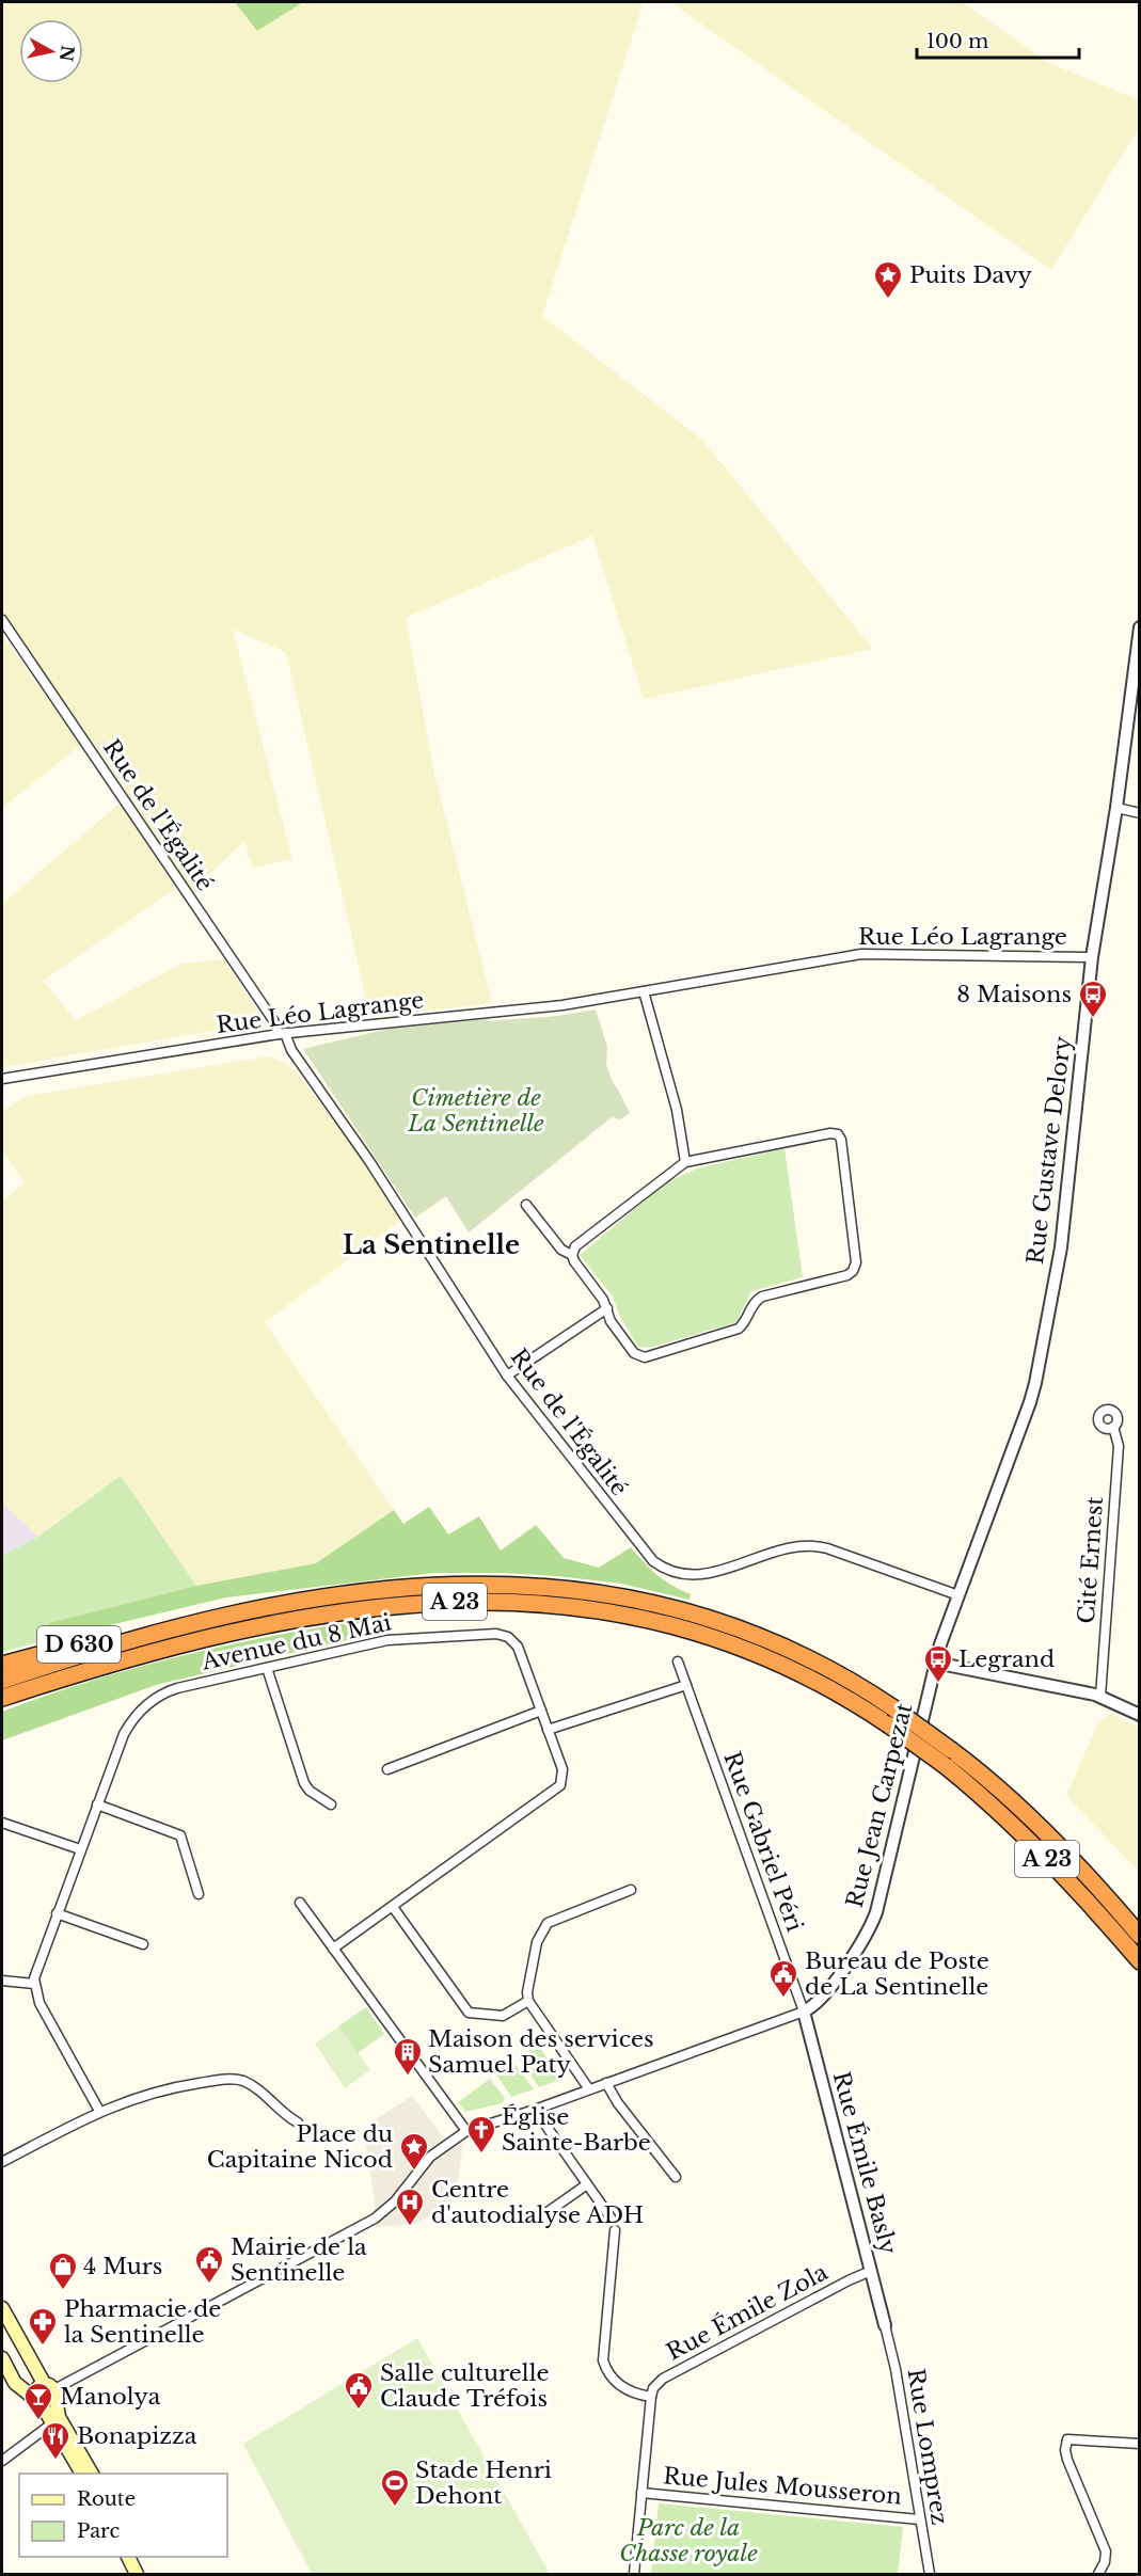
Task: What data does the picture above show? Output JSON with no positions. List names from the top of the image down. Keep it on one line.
{"streets":{"highway":["A 23","D 630"],"street":["Rue de l'Égalité","Rue Léo Lagrange","Rue Gustave Delory","Cité Ernest","Avenue du 8 Mai","Rue Jean Carpezat","Rue Gabriel Péri","Rue Émile Basly","Rue Émile Zola","Rue Lomprez","Rue Jules Mousseron"]},"crossings":[["Rue de l'Égalité","Rue Léo Lagrange"],["Rue de l'Égalité","Rue Gustave Delory"],["Rue Léo Lagrange","Rue Gustave Delory"],["Rue Gustave Delory","Rue Jean Carpezat"],["A 23","D 630"],["Rue Jean Carpezat","Rue Gabriel Péri"],["Rue Jean Carpezat","Rue Émile Basly"],["Rue Gabriel Péri","Rue Émile Basly"],["Rue Émile Basly","Rue Émile Zola"],["Rue Émile Basly","Rue Lomprez"],["Rue Lomprez","Rue Jules Mousseron"]],"districts":["La Sentinelle"],"parks":["Cimetière de La Sentinelle","Parc de la Chasse royale"],"places":{"place":["Puits Davy","Place du Capitaine Nicod"],"bus stop":["8 Maisons","Legrand"],"public building":["Bureau de Poste de La Sentinelle","Mairie de la Sentinelle","Salle culturelle Claude Tréfois"],"building":["Maison des services Samuel Paty"],"church":["Église Sainte-Barbe"],"hospital":["Centre d'autodialyse ADH"],"shop":["4 Murs"],"pharmacy":["Pharmacie de la Sentinelle"],"bar":["Manolya"],"restaurant":["Bonapizza"],"sports":["Stade Henri Dehont"]},"legend":["Route","Parc"],"scale_bar":"100 m","north":"right"}
